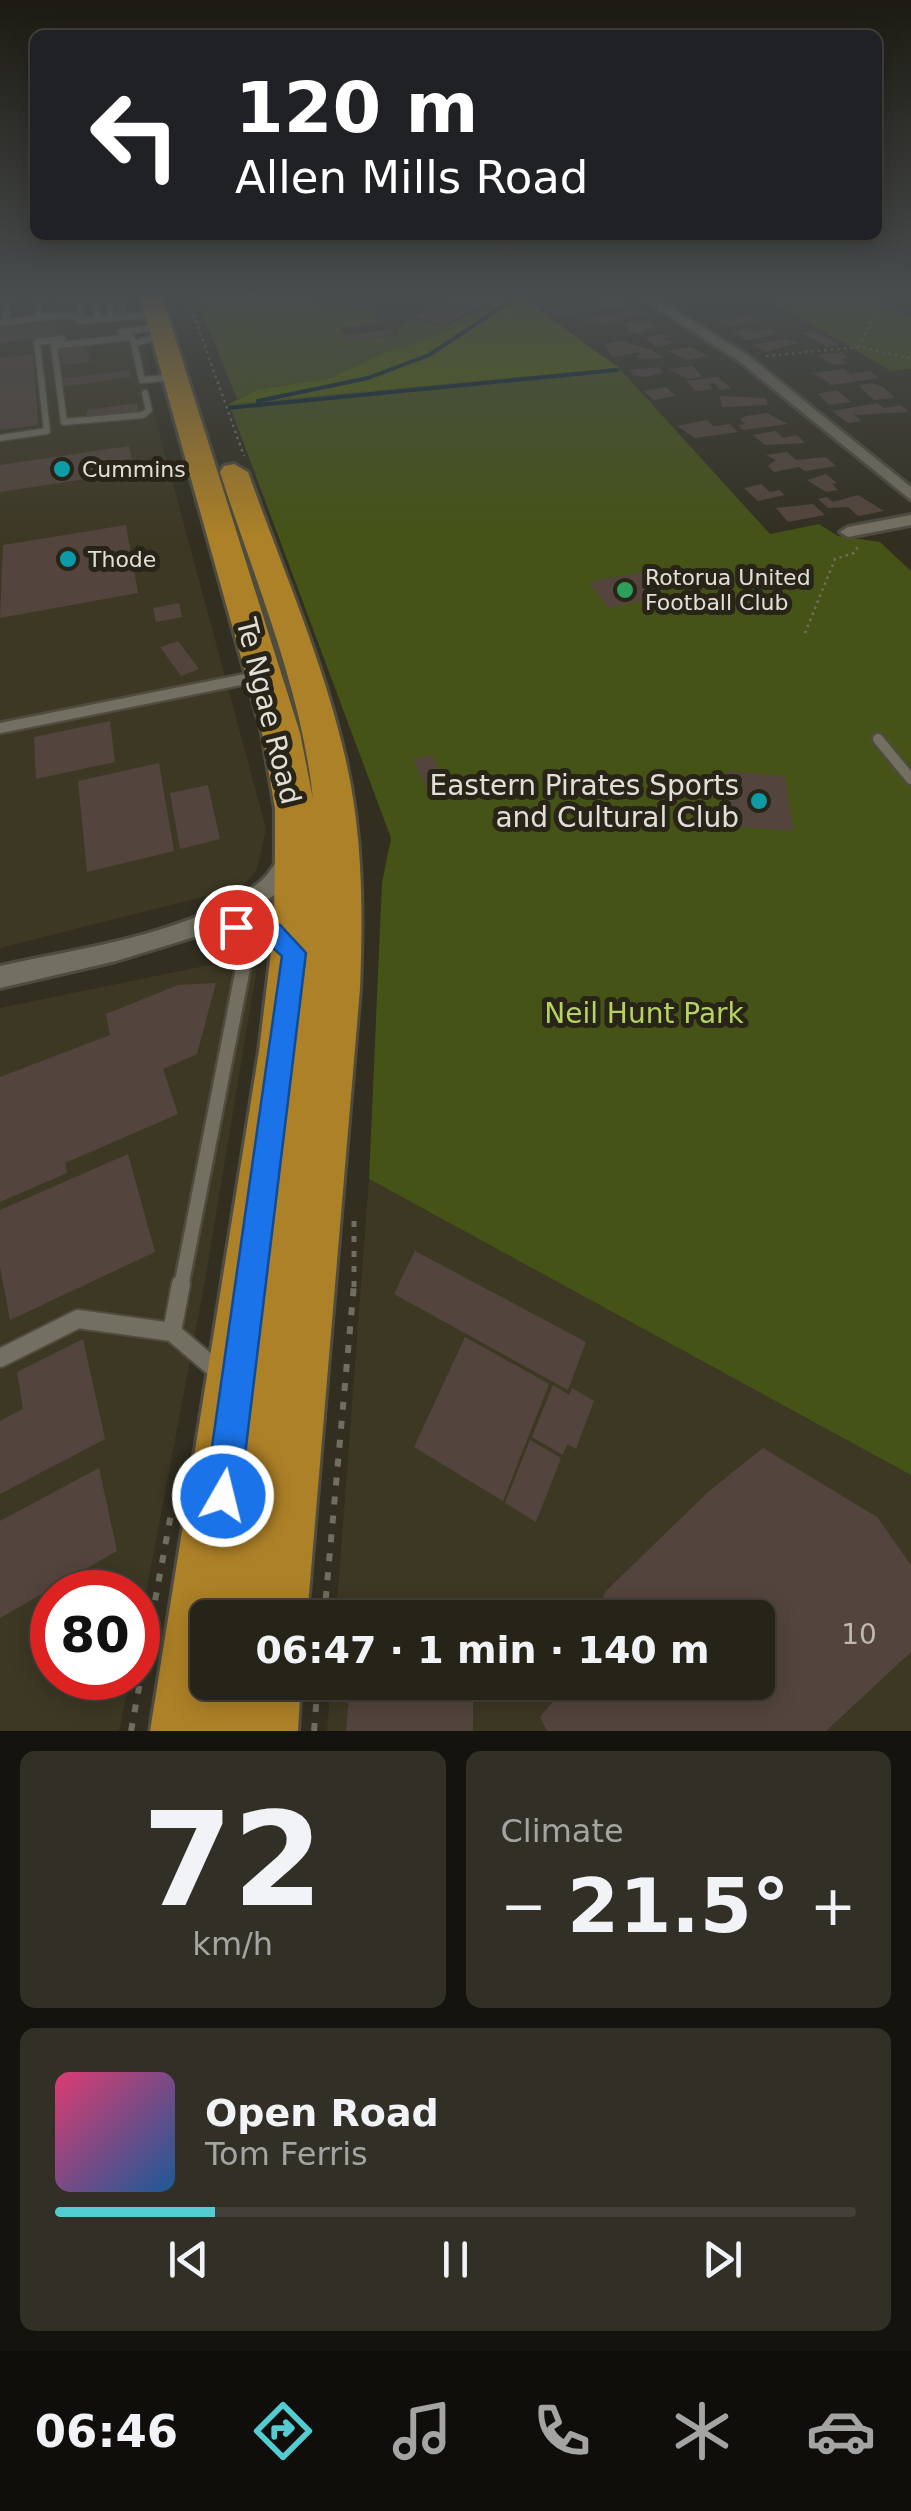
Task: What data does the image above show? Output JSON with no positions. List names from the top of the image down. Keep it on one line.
{"streets":{"highway":["Te Ngae Road"]},"parks":["Neil Hunt Park"],"places":["Cummins","Thode","Rotorua United Football Club","Eastern Pirates Sports and Cultural Club"],"house_numbers":["10"],"page":{"turn":["120 m","Allen Mills Road"],"limit":"80","trip":"06:47 · 1 min · 140 m","tile":[["72","km/h"],"Climate"],"heat":["−","21.5°","+"],"song":["Open Road","Tom Ferris"],"tabs":"06:46"}}
